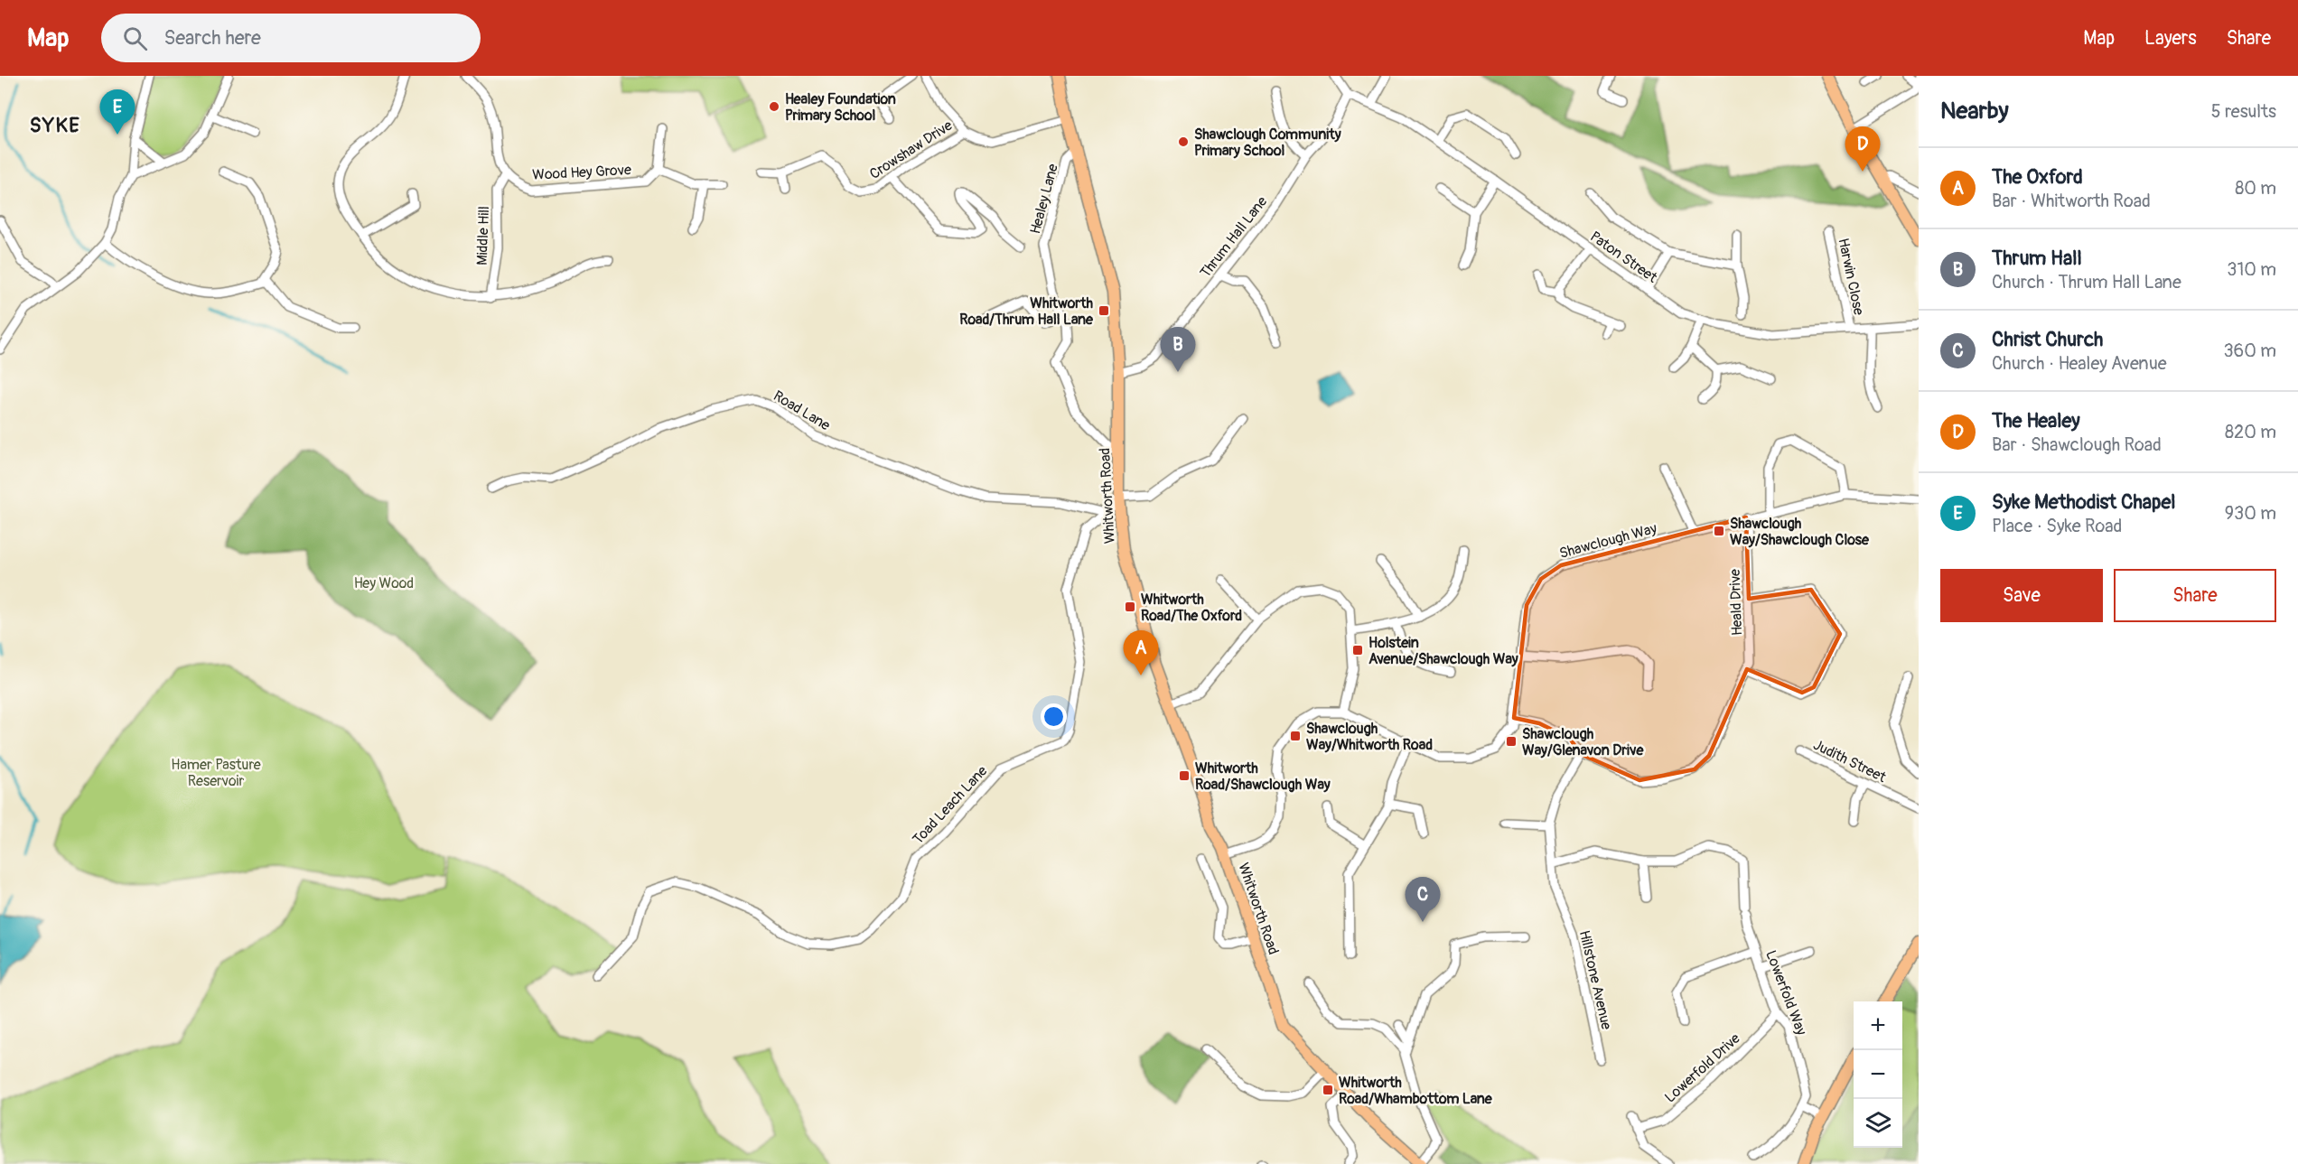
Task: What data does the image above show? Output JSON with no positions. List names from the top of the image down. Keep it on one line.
{"streets":{"main road":["Whitworth Road"],"street":["Crowshaw Drive","Wood Hey Grove","Healey Lane","Middle Hill","Thrum Hall Lane","Paton Street","Harwin Close","Road Lane","Shawclough Way","Heald Drive","Judith Street","Toad Leach Lane","Hillstone Avenue","Lowerfold Way","Lowerfold Drive"]},"crossings":[["Crowshaw Drive","Whitworth Road"],["Wood Hey Grove","Middle Hill"],["Healey Lane","Whitworth Road"],["Thrum Hall Lane","Paton Street"],["Thrum Hall Lane","Whitworth Road"],["Paton Street","Harwin Close"],["Road Lane","Toad Leach Lane"],["Whitworth Road","Shawclough Way"],["Whitworth Road","Toad Leach Lane"],["Shawclough Way","Heald Drive"],["Heald Drive","Hillstone Avenue"],["Lowerfold Way","Lowerfold Drive"]],"districts":["SYKE"],"parks":["Hey Wood","Hamer Pasture Reservoir"],"places":{"other":["Healey Foundation Primary School","Shawclough Community Primary School"],"transit":["Whitworth Road/Thrum Hall Lane","Shawclough Way/Shawclough Close","Whitworth Road/The Oxford","Holstein Avenue/Shawclough Way","Shawclough Way/Whitworth Road","Shawclough Way/Glenavon Drive","Whitworth Road/Shawclough Way","Whitworth Road/Whambottom Lane"]},"page":{"header":"Map","search":"Search here","nav":["Map","Layers","Share"],"heading":["Nearby","5 results"],"pins":["E","D","B","A","C"],"list":[{"mark":"A","name":"The Oxford","note":"Bar · Whitworth Road","value":"80 m"},{"mark":"B","name":"Thrum Hall","note":"Church · Thrum Hall Lane","value":"310 m"},{"mark":"C","name":"Christ Church","note":"Church · Healey Avenue","value":"360 m"},{"mark":"D","name":"The Healey","note":"Bar · Shawclough Road","value":"820 m"},{"mark":"E","name":"Syke Methodist Chapel","note":"Place · Syke Road","value":"930 m"}],"buttons":["Save","Share"],"map_buttons":["+","−"]}}
